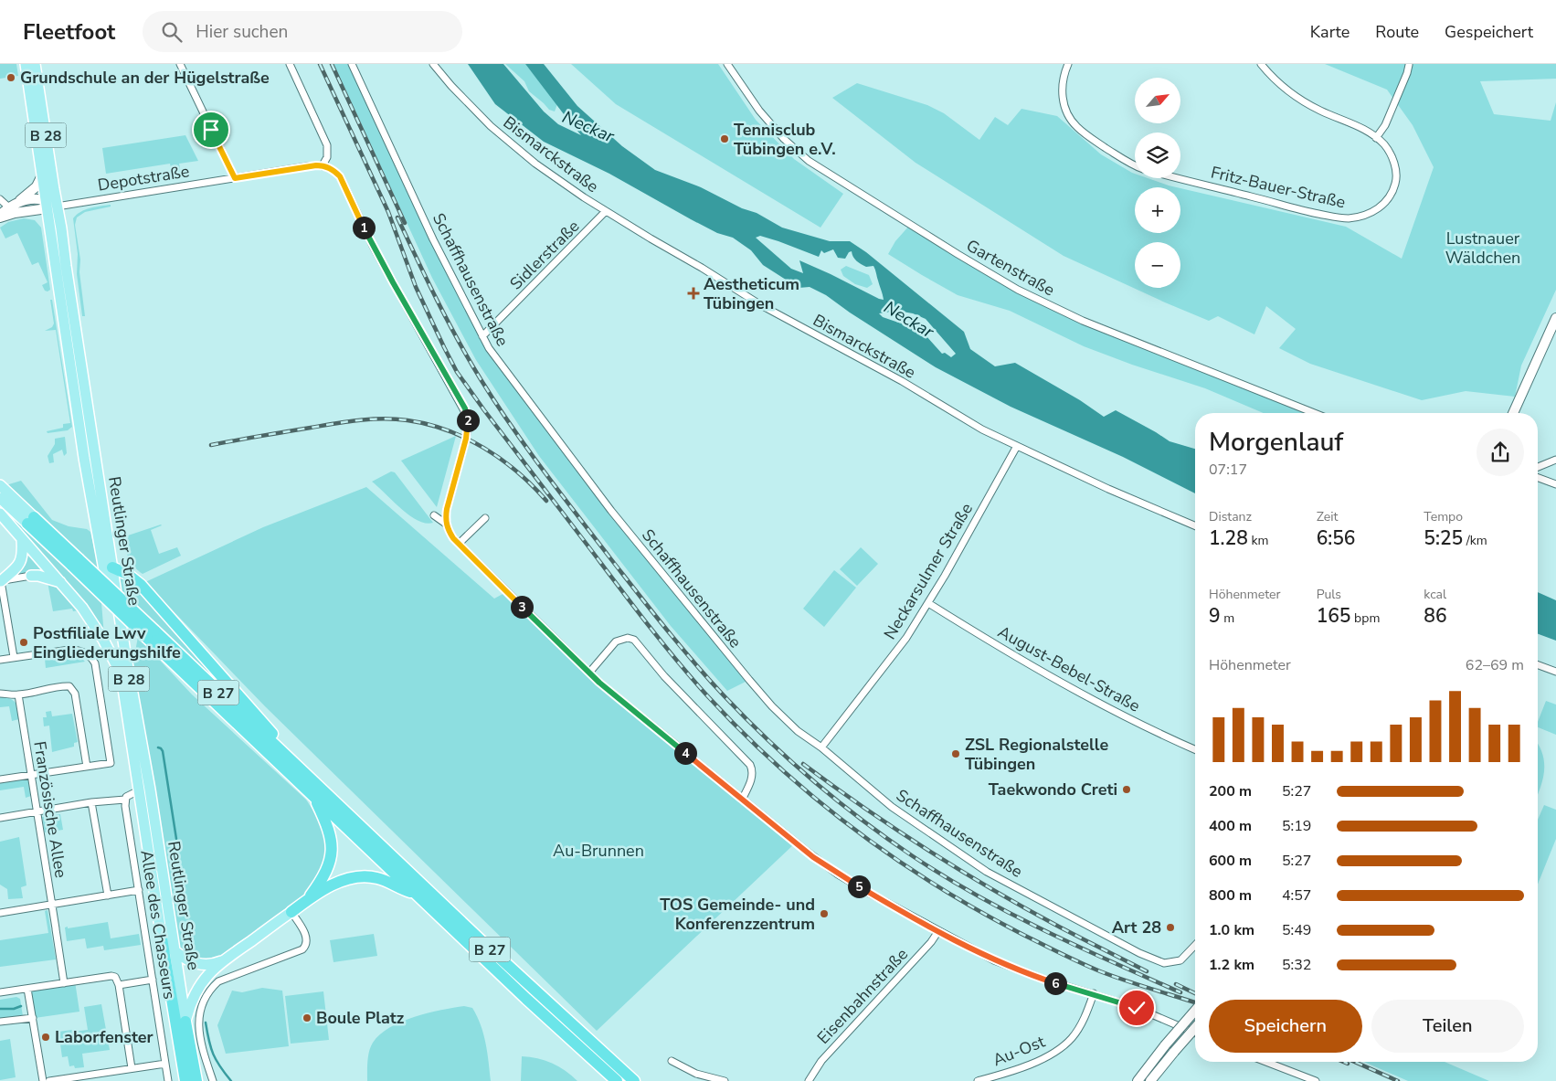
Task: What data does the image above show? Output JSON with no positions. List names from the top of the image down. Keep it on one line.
{"streets":{"highway":["B 28","B 27"],"main road":["Reutlinger Straße"],"street":["Bismarckstraße","Depotstraße","Fritz-Bauer-Straße","Sidlerstraße","Gartenstraße","Schaffhausenstraße","Neckarsulmer Straße","August-Bebel-Straße","Französische Allee","Allee des Chasseurs","Eisenbahnstraße","Au-Ost"]},"crossings":[["B 28","Reutlinger Straße"],["Bismarckstraße","Sidlerstraße"],["Bismarckstraße","Neckarsulmer Straße"],["Depotstraße","Reutlinger Straße"],["Sidlerstraße","Schaffhausenstraße"],["Schaffhausenstraße","Neckarsulmer Straße"],["Neckarsulmer Straße","August-Bebel-Straße"]],"water":["Neckar"],"parks":["Lustnauer Wäldchen","Au-Brunnen"],"places":{"other":["Grundschule an der Hügelstraße","Tennisclub Tübingen e.V.","Postfiliale Lwv Eingliederungshilfe","ZSL Regionalstelle Tübingen","Taekwondo Creti","TOS Gemeinde- und Konferenzzentrum","Art 28","Boule Platz","Laborfenster"],"health":["Aestheticum Tübingen"]},"north":"top right","page":{"header":"Fleetfoot","search":"Hier suchen","nav":["Karte","Route","Gespeichert"],"map_buttons":["+","−"],"pins":["1","2","3","4","5","6"],"heading":["Morgenlauf","07:17"],"stats":[["Distanz","1.28 km"],["Zeit","6:56"],["Tempo","5:25 /km"],["Höhenmeter","9 m"],["Puls","165 bpm"],["kcal","86"]],"chart":["Höhenmeter","62–69 m"],"list":[{"name":"200 m","note":"5:27"},{"name":"400 m","note":"5:19"},{"name":"600 m","note":"5:27"},{"name":"800 m","note":"4:57"},{"name":"1.0 km","note":"5:49"},{"name":"1.2 km","note":"5:32"}],"buttons":["Speichern","Teilen"]}}
